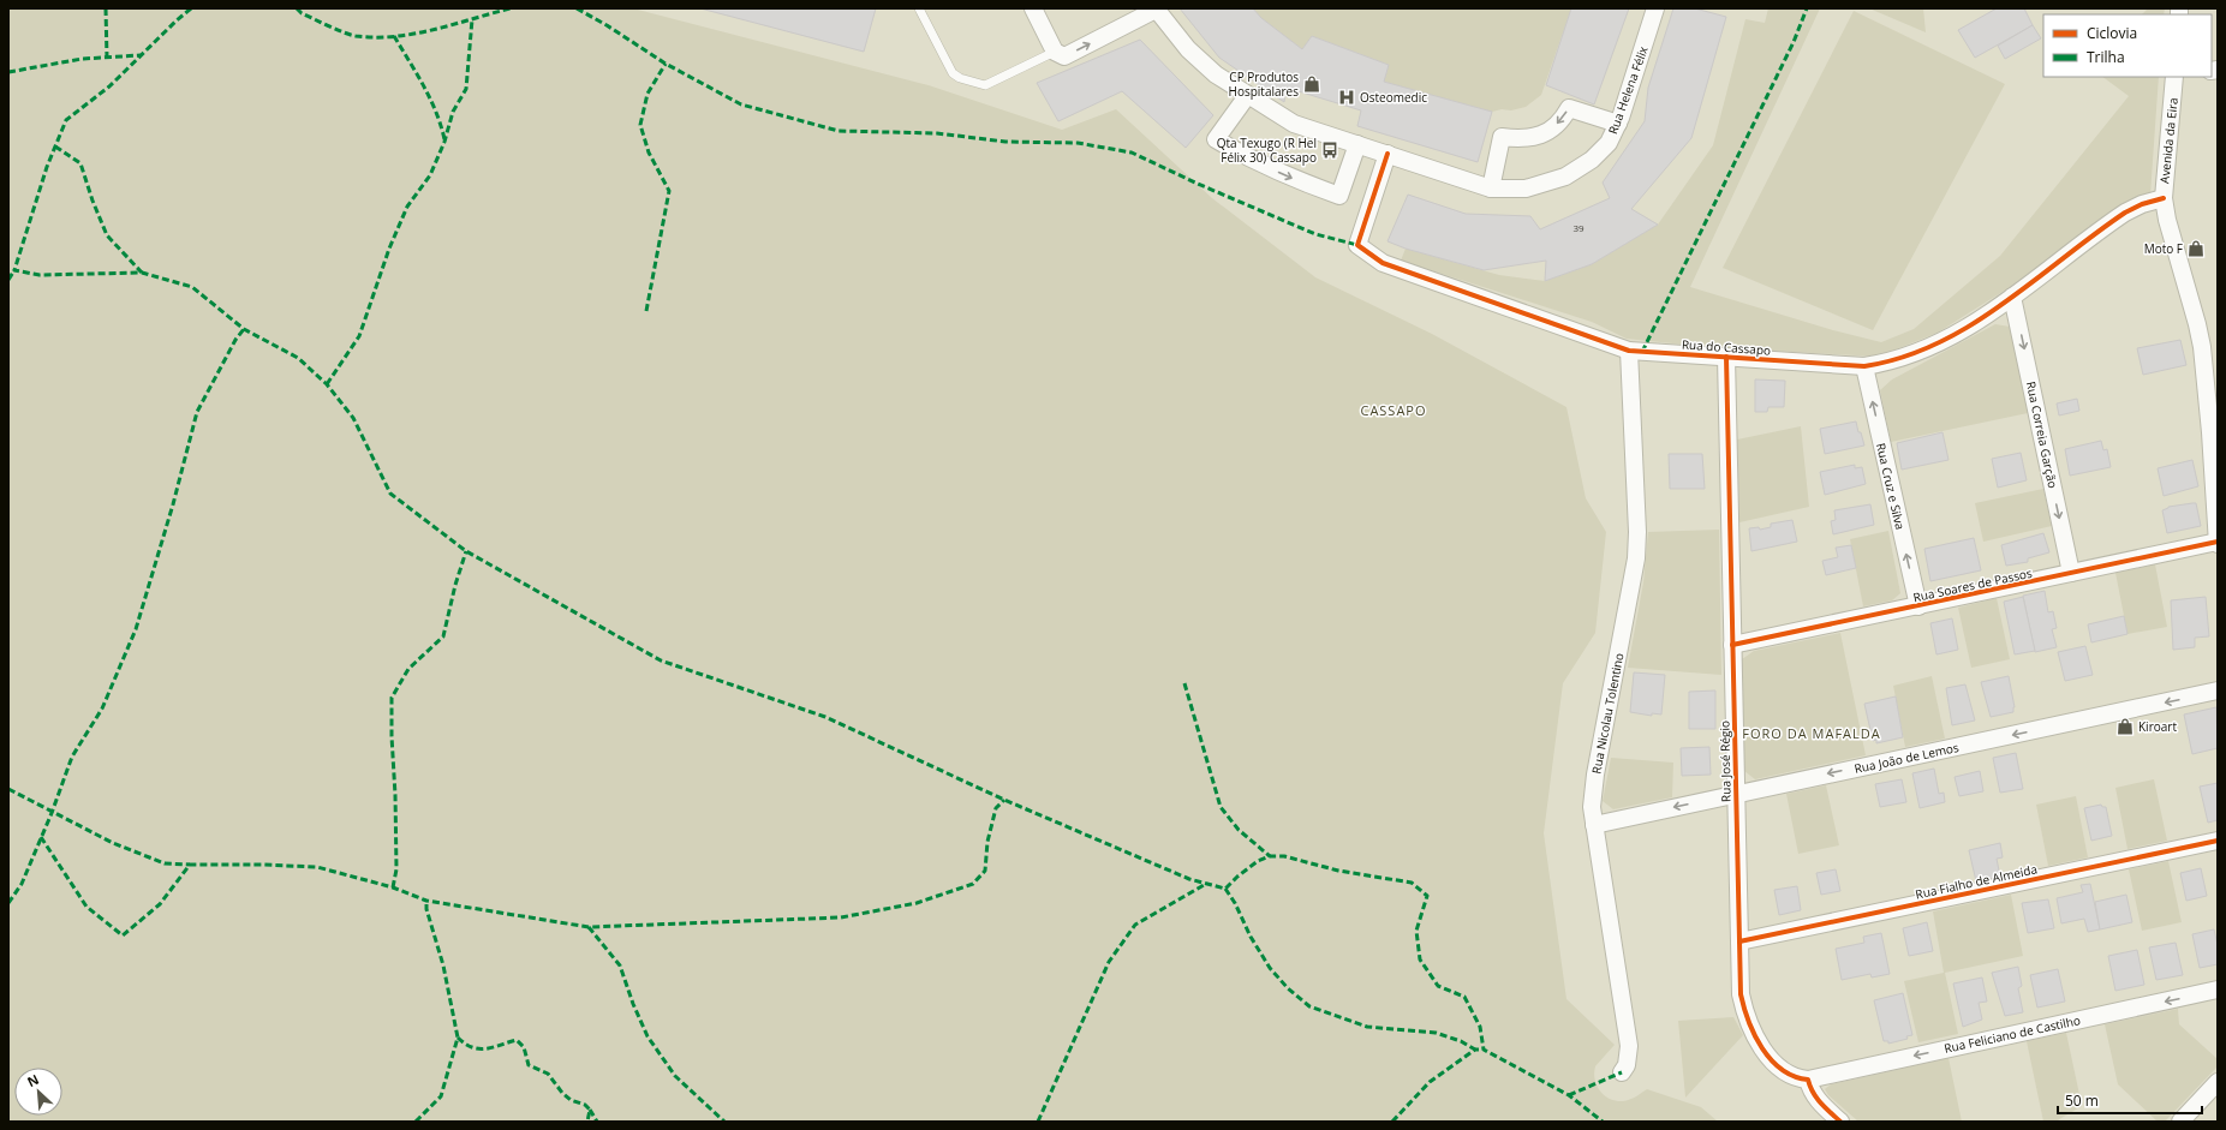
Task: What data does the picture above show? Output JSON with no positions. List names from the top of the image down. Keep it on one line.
{"streets":{"street":["Rua Helena Félix","Avenida da Eira","Rua do Cassapo","Rua Correia Garção","Rua Cruz e Silva","Rua Soares de Passos","Rua Nicolau Tolentino","Rua João de Lemos","Rua José Régio","Rua Fialho de Almeida","Rua Feliciano de Castilho"]},"crossings":[["Rua Helena Félix","Rua do Cassapo"],["Avenida da Eira","Rua do Cassapo"],["Avenida da Eira","Rua Soares de Passos"],["Rua do Cassapo","Rua Correia Garção"],["Rua do Cassapo","Rua Cruz e Silva"],["Rua do Cassapo","Rua Nicolau Tolentino"],["Rua do Cassapo","Rua José Régio"],["Rua Correia Garção","Rua Soares de Passos"],["Rua Cruz e Silva","Rua Soares de Passos"],["Rua Soares de Passos","Rua José Régio"],["Rua Nicolau Tolentino","Rua João de Lemos"],["Rua João de Lemos","Rua José Régio"],["Rua José Régio","Rua Fialho de Almeida"],["Rua José Régio","Rua Feliciano de Castilho"]],"one_way":["Rua Correia Garção","Rua Cruz e Silva","Rua João de Lemos","Rua Feliciano de Castilho"],"districts":["CASSAPO","FORO DA MAFALDA"],"places":{"shop":["CP Produtos Hospitalares","Moto F","Kiroart"],"hospital":["Osteomedic"],"bus stop":["Qta Texugo (R Hel Félix 30) Cassapo"]},"house_numbers":["39"],"legend":["Ciclovia","Trilha"],"scale_bar":"50 m","north":"top left"}
